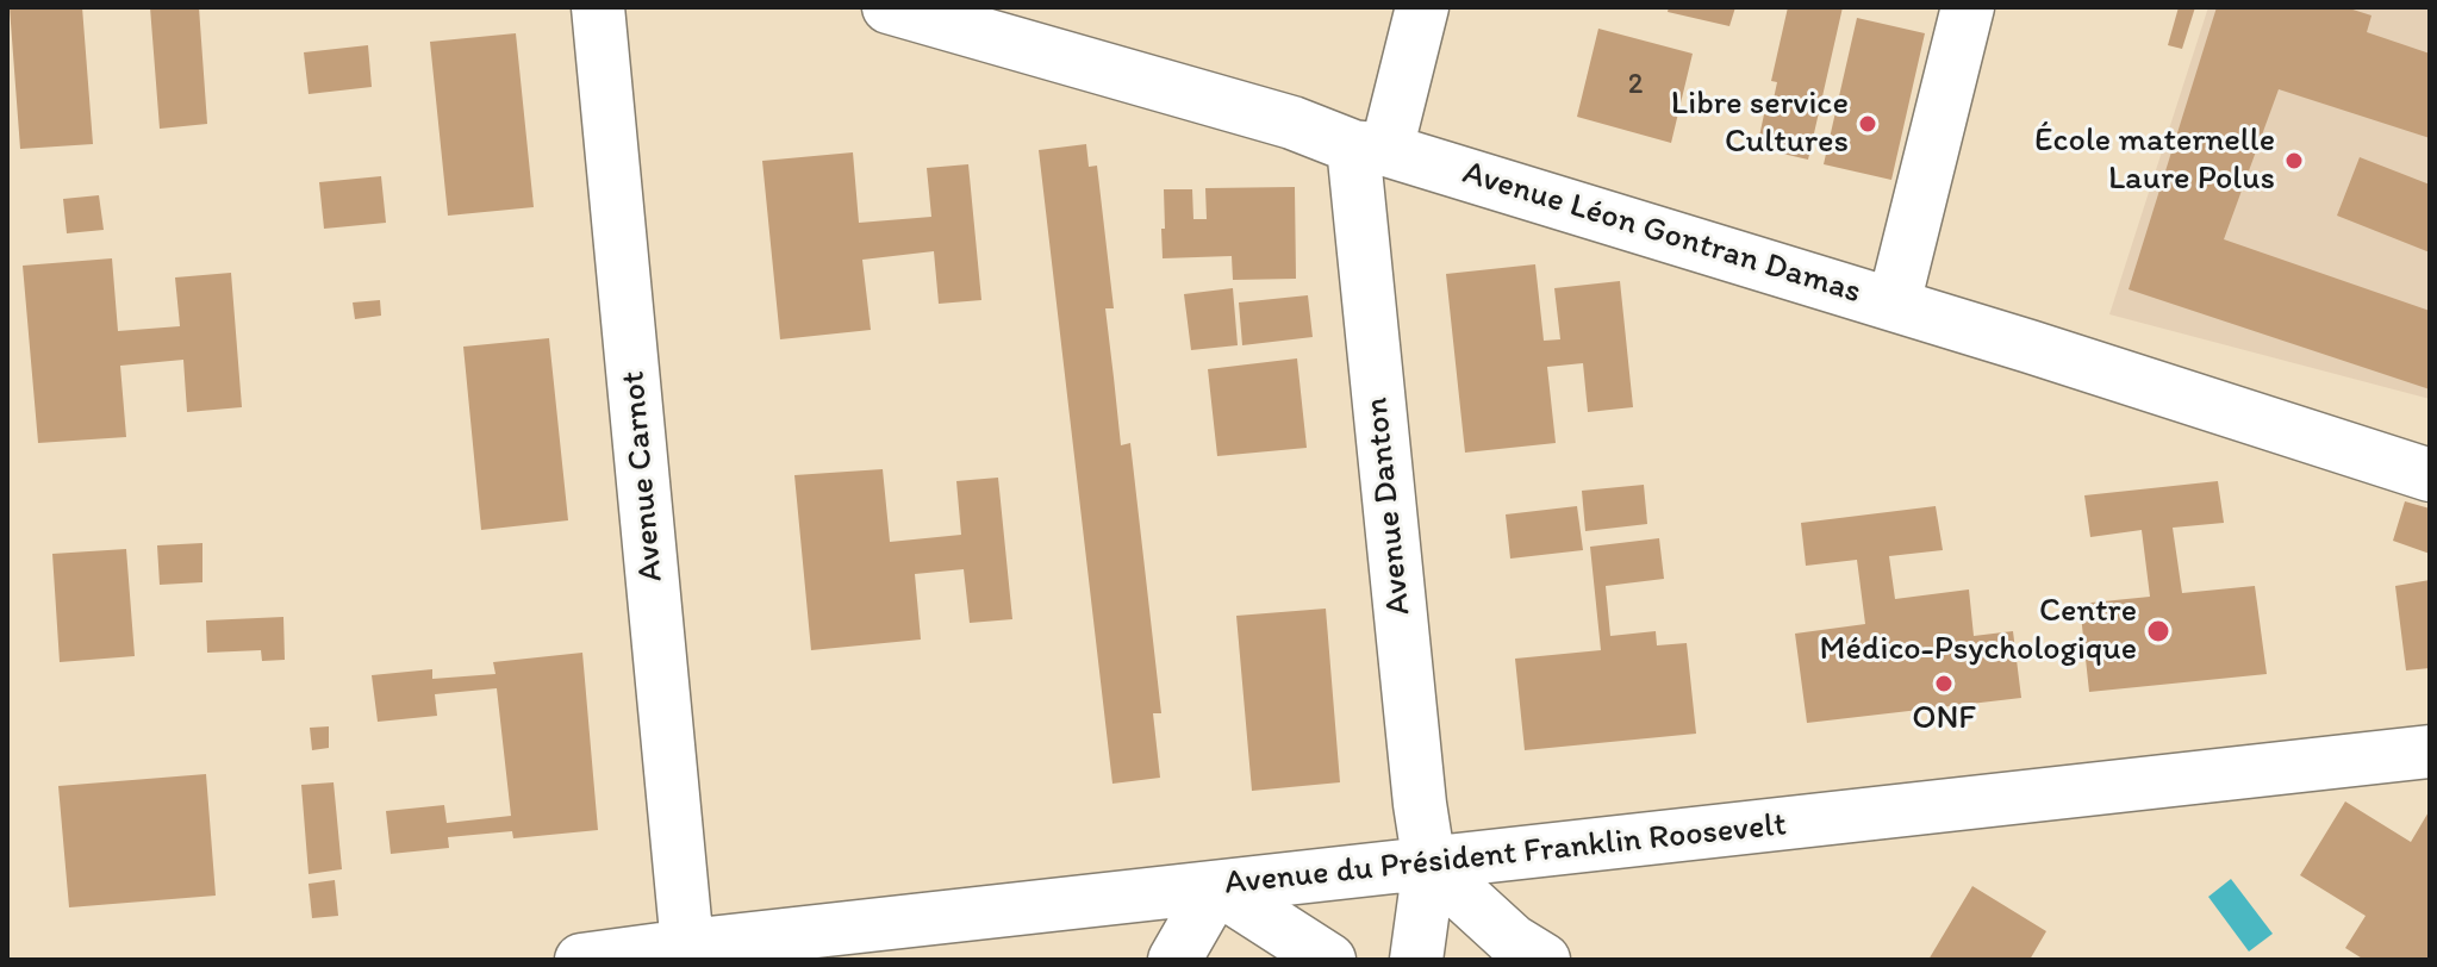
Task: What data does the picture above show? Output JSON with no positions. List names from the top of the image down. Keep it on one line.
{"streets":{"street":["Avenue Léon Gontran Damas","Avenue Carnot","Avenue Danton","Avenue du Président Franklin Roosevelt"]},"crossings":[["Avenue Léon Gontran Damas","Avenue Danton"],["Avenue Carnot","Avenue du Président Franklin Roosevelt"],["Avenue Danton","Avenue du Président Franklin Roosevelt"]],"places":["Libre service Cultures","École maternelle Laure Polus","Centre Médico-Psychologique","ONF"],"house_numbers":["2"]}
